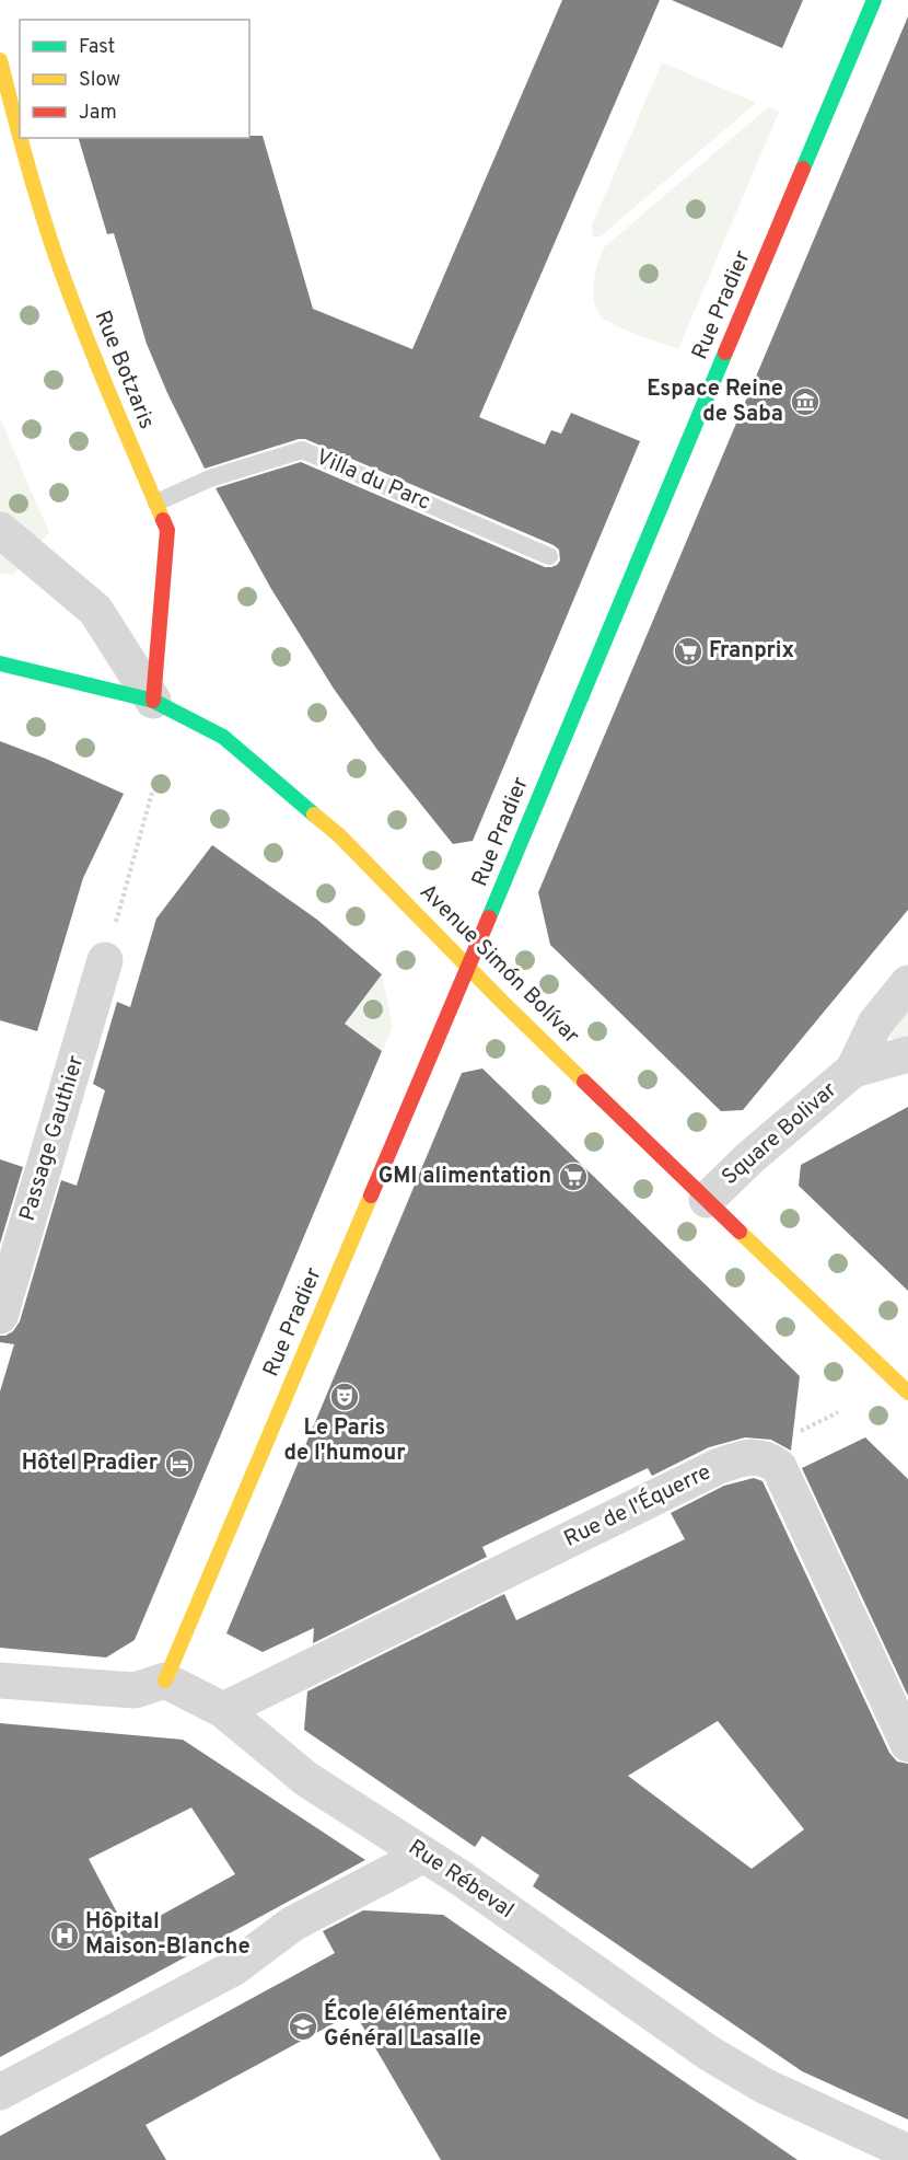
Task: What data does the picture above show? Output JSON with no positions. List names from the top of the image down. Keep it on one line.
{"streets":{"street":["Rue Pradier","Rue Botzaris","Avenue Simón Bolívar","Square Bolivar","Passage Gauthier","Rue de l'Équerre","Rue Rébeval"],"lane":["Villa du Parc"]},"crossings":[["Rue Pradier","Avenue Simón Bolívar"],["Rue Pradier","Rue Rébeval"],["Rue Botzaris","Villa du Parc"],["Rue Botzaris","Avenue Simón Bolívar"],["Avenue Simón Bolívar","Square Bolivar"],["Rue de l'Équerre","Rue Rébeval"]],"places":{"museum":["Espace Reine de Saba"],"supermarket":["Franprix","GMI alimentation"],"theatre":["Le Paris de l'humour"],"hotel":["Hôtel Pradier"],"hospital":["Hôpital Maison-Blanche"],"school or university":["École élémentaire Général Lasalle"]},"legend":["Fast","Slow","Jam"]}
